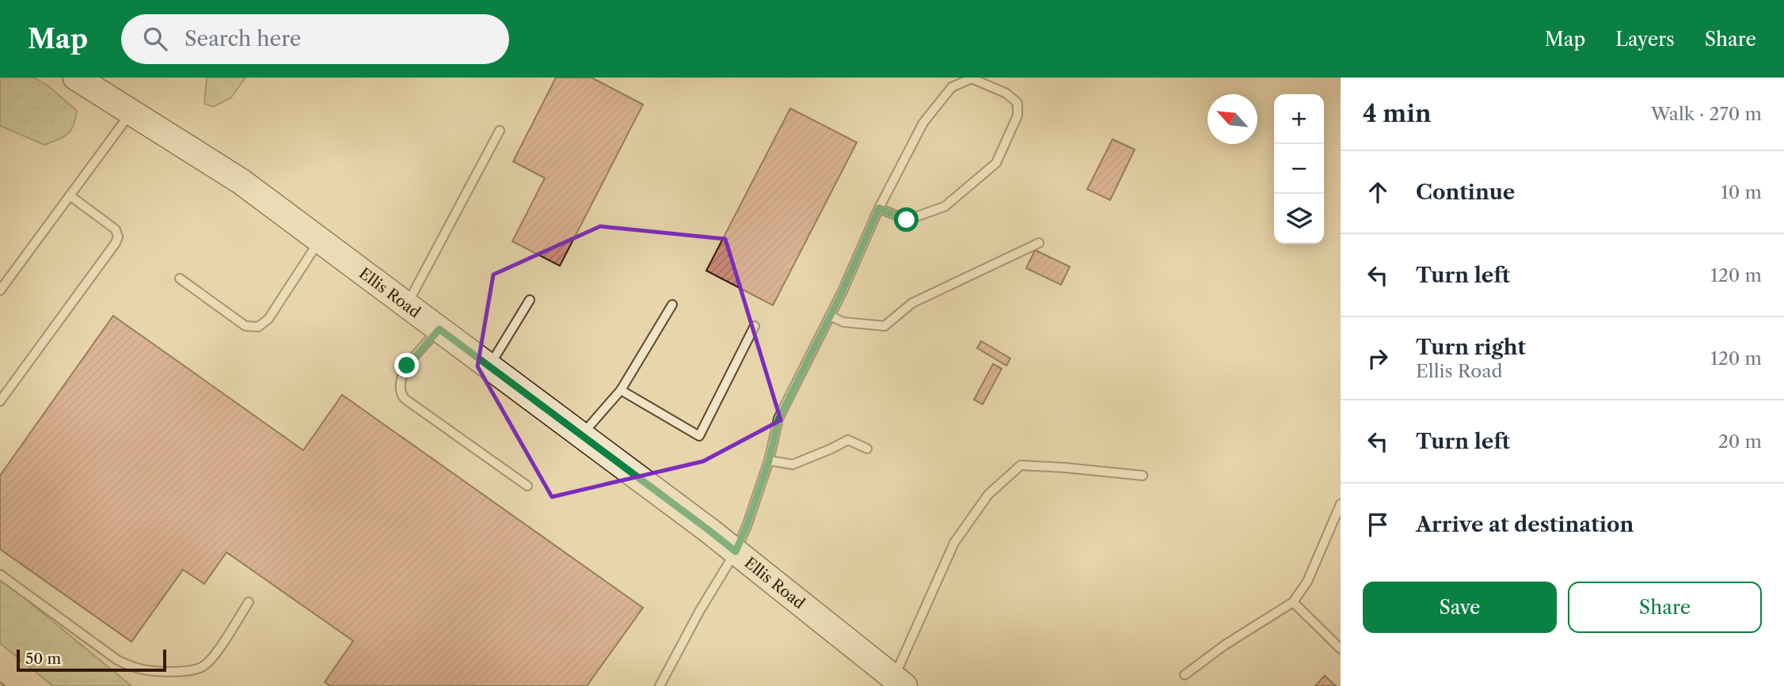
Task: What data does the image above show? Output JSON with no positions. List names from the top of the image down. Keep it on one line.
{"streets":{"main road":["Ellis Road"]},"scale_bar":"50 m","north":"top left","page":{"header":"Map","search":"Search here","nav":["Map","Layers","Share"],"heading":["4 min","Walk · 270 m"],"map_buttons":["+","−"],"list":[["Continue","10 m"],["Turn left","120 m"],["Turn right","Ellis Road","120 m"],["Turn left","20 m"],"Arrive at destination"],"buttons":["Save","Share"],"scale":"50 m"}}
